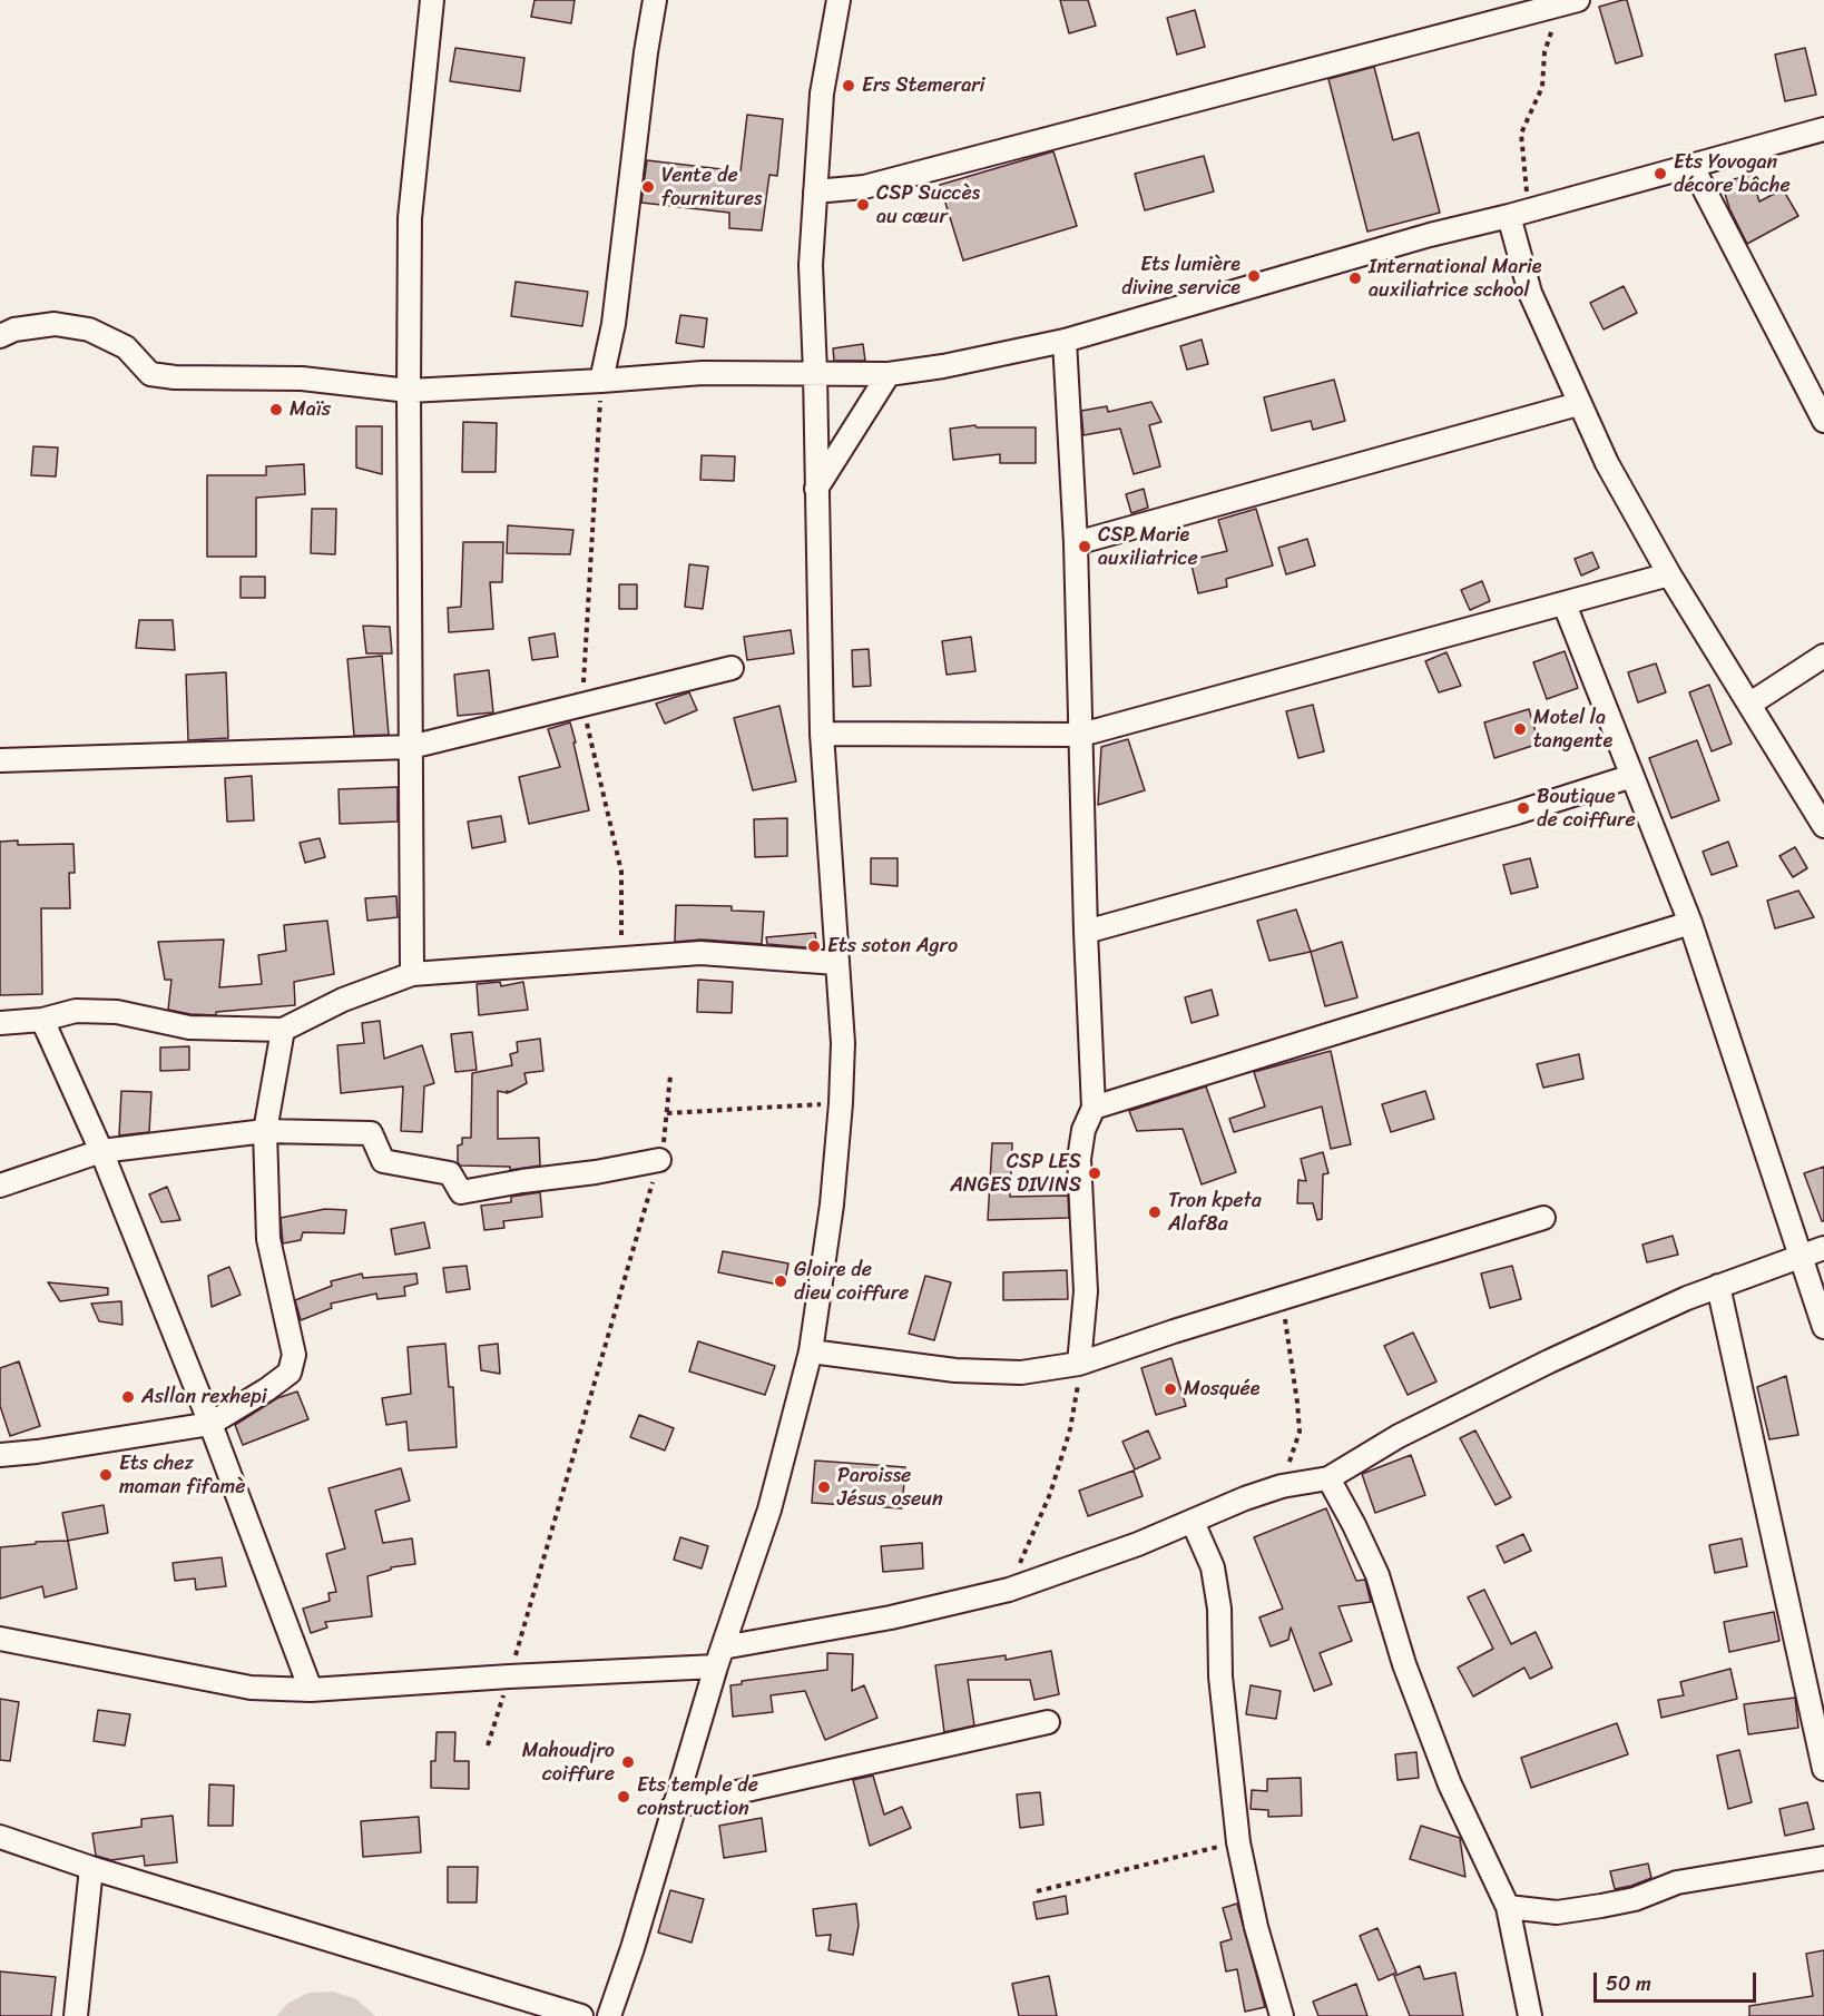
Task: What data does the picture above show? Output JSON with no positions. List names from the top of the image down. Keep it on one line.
{"places":["Ers Stemerari","Ets Yovogan décore bâche","Vente de fournitures","CSP Succès au cœur","Ets lumière divine service","International Marie auxiliatrice school","Maïs","CSP Marie auxiliatrice","Motel la tangente","Boutique de coiffure","Ets soton Agro","CSP LES ANGES DIVINS","Tron kpeta Alaf8a","Gloire de dieu coiffure","Mosquée","Asllan rexhepi","Ets chez maman fifamè","Paroisse Jésus oseun","Mahoudjro coiffure","Ets temple de construction"],"scale_bar":"50 m"}
